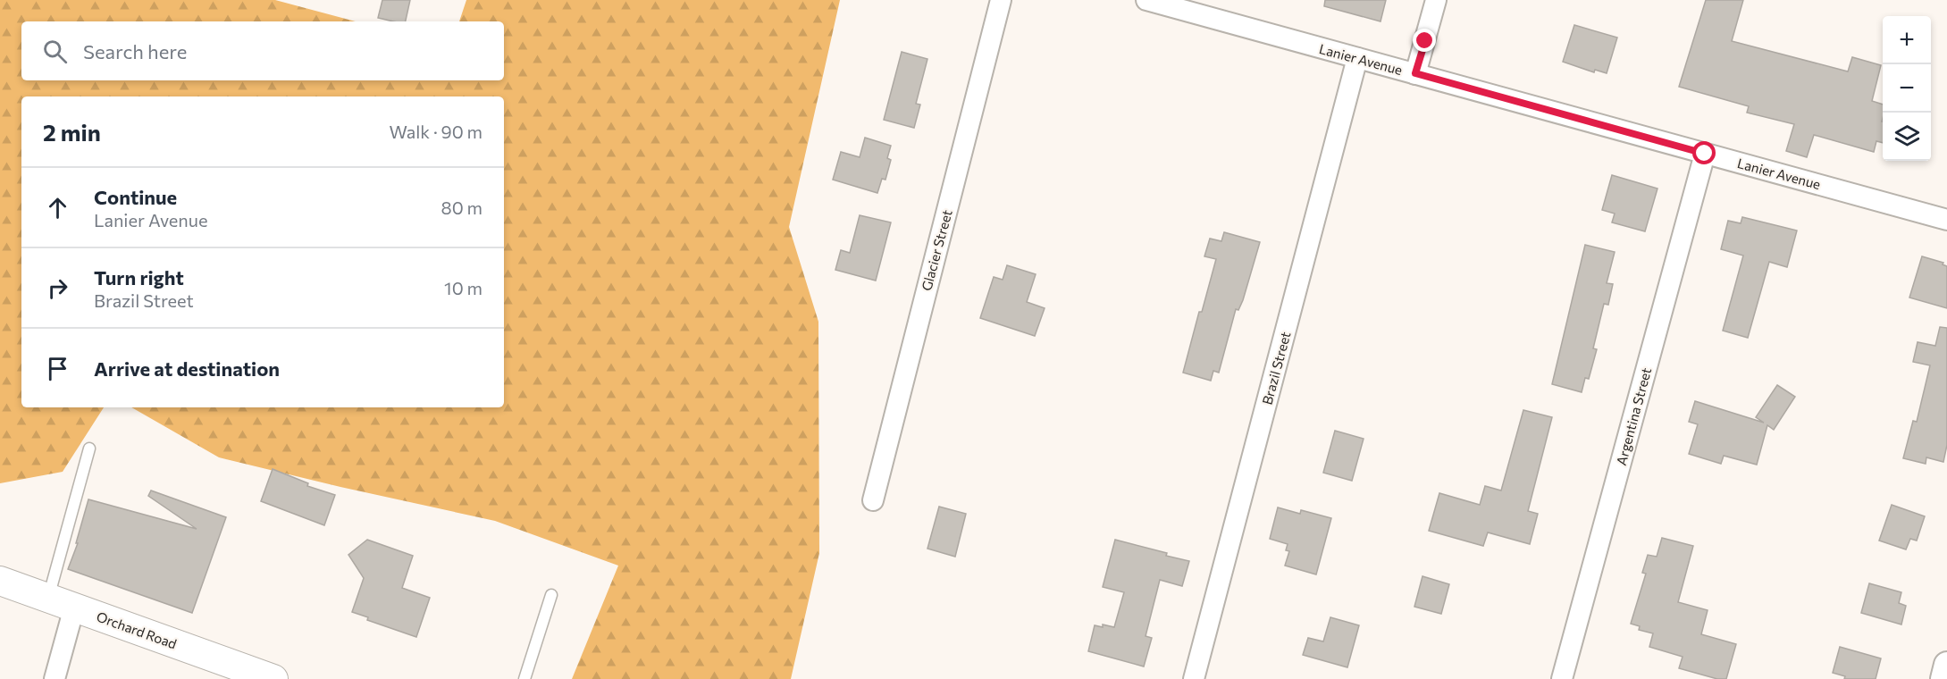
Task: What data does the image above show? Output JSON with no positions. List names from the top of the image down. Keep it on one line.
{"streets":{"main road":["Orchard Road"],"street":["Lanier Avenue","Glacier Street","Brazil Street","Argentina Street"]},"crossings":[["Lanier Avenue","Brazil Street"],["Lanier Avenue","Argentina Street"]],"page":{"map_buttons":["+","−"],"search":"Search here","heading":["2 min","Walk · 90 m"],"list":[["Continue","Lanier Avenue","80 m"],["Turn right","Brazil Street","10 m"],"Arrive at destination"]}}
